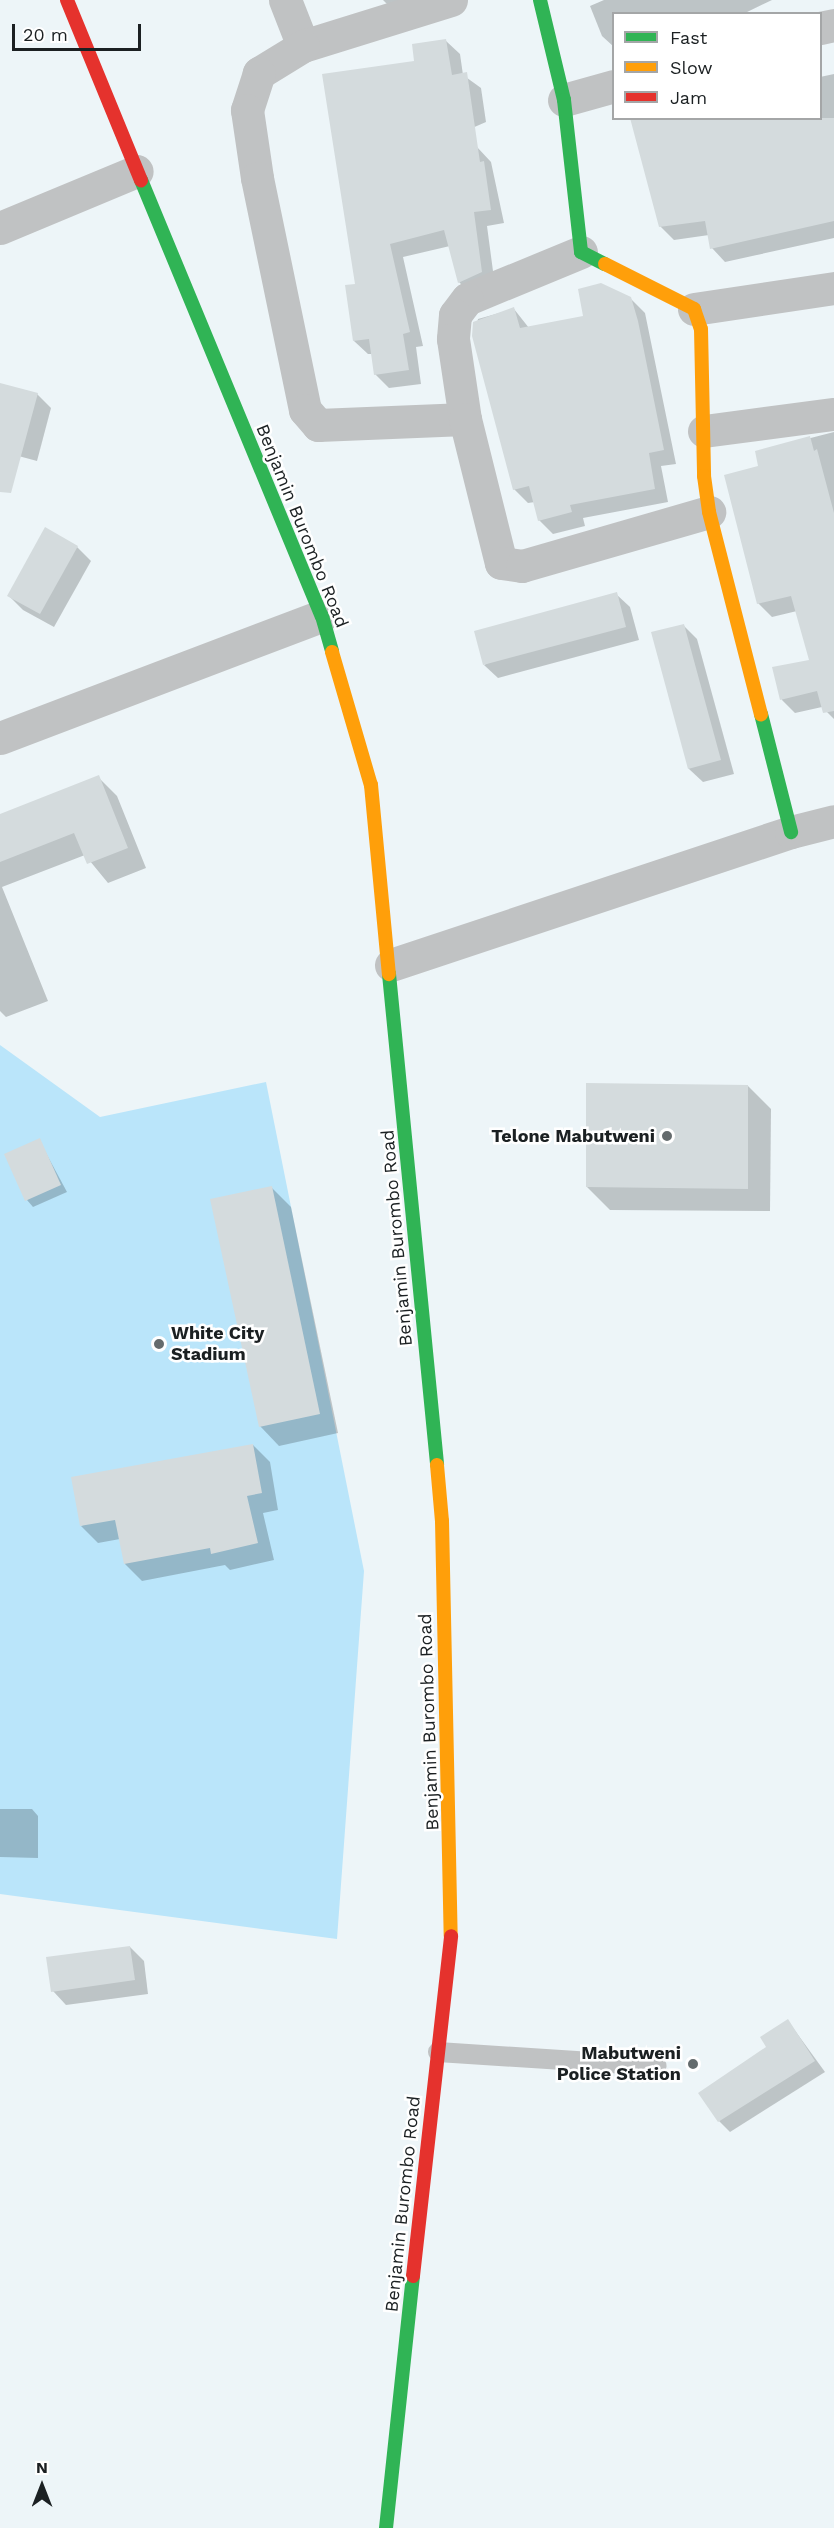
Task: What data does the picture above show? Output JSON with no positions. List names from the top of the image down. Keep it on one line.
{"streets":{"street":["Benjamin Burombo Road"]},"places":["Telone Mabutweni","White City Stadium","Mabutweni Police Station"],"legend":["Fast","Slow","Jam"],"scale_bar":"20 m","north":"top"}
